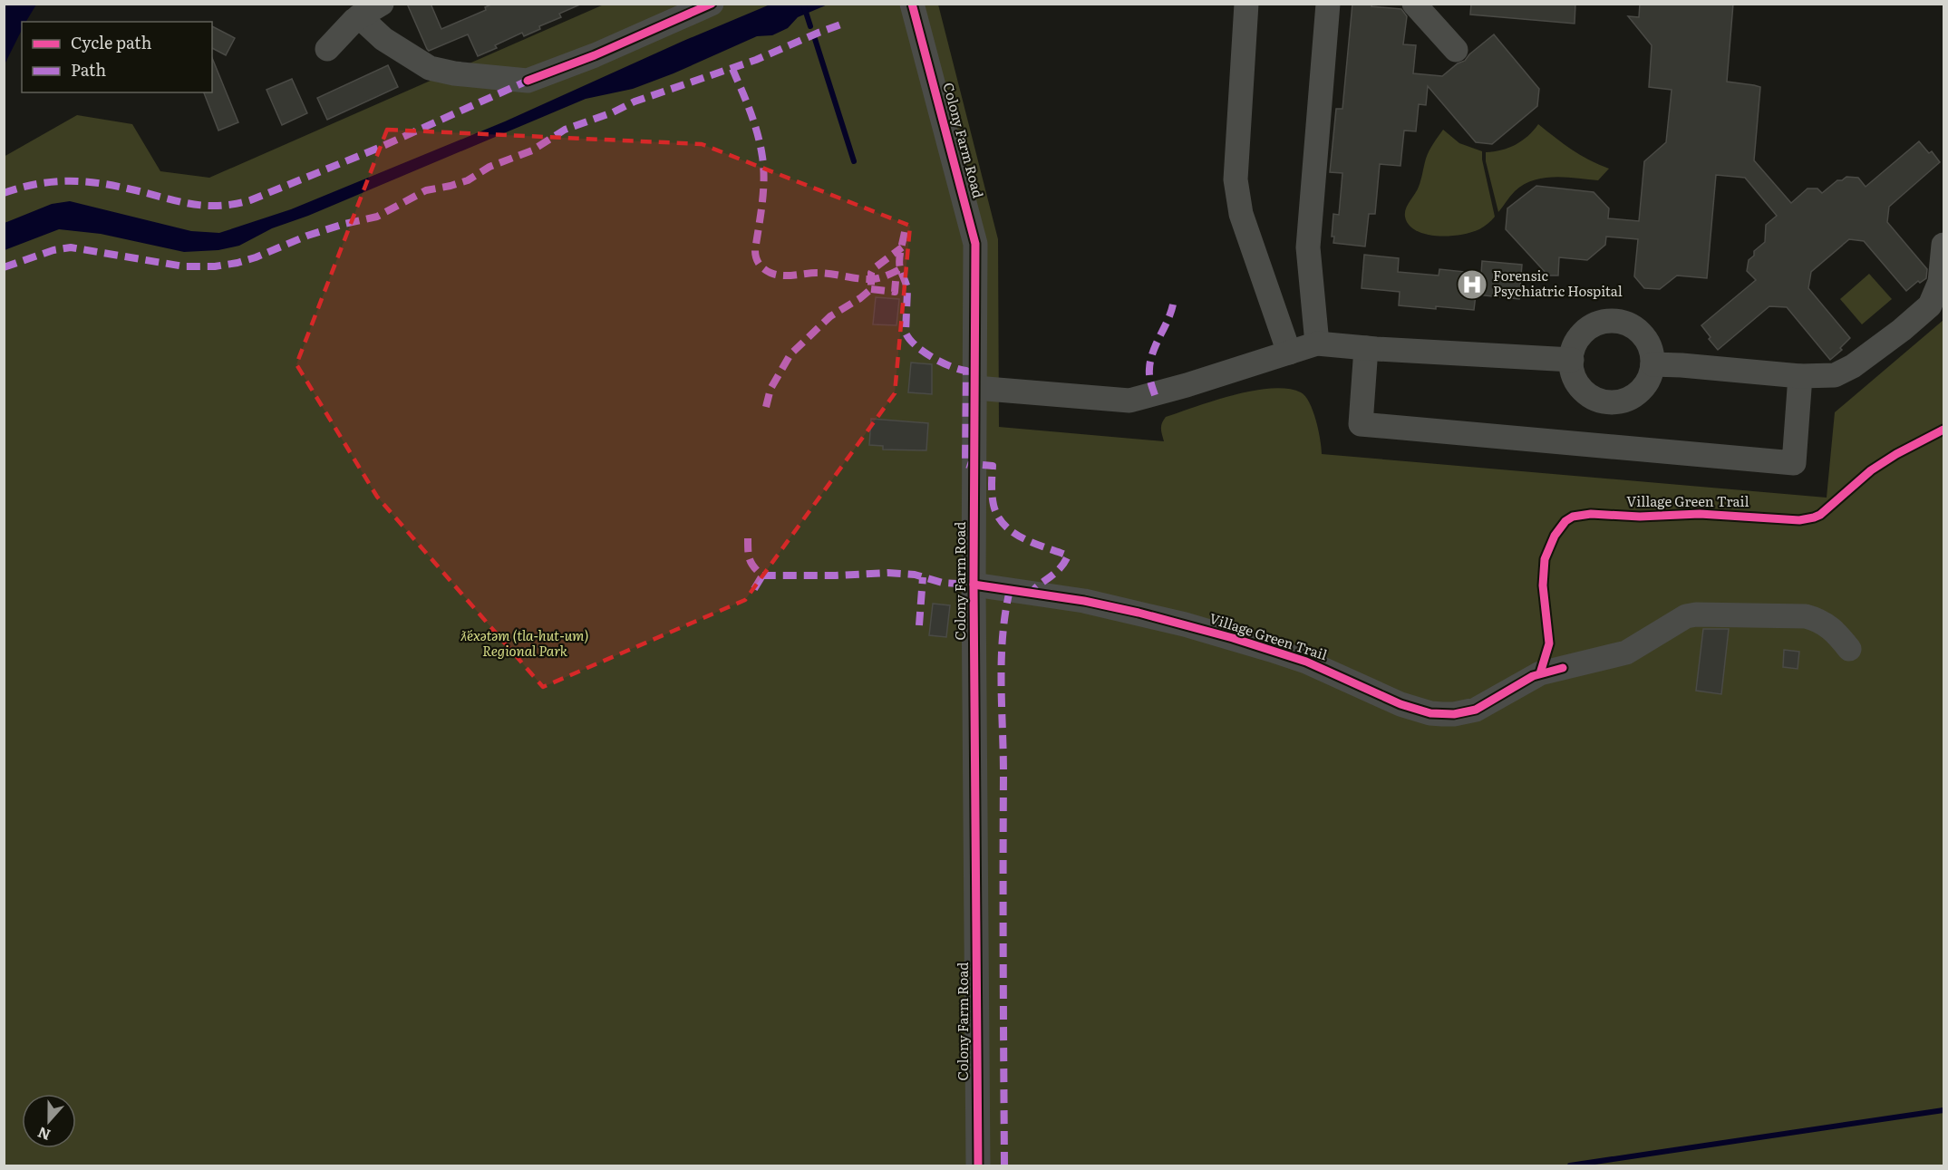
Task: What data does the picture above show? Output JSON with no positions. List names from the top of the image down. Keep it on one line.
{"streets":{"street":["Colony Farm Road","Village Green Trail"]},"crossings":[["Colony Farm Road","Village Green Trail"]],"parks":["ƛ̓éxətəm (tla-hut-um) Regional Park"],"places":{"hospital":["Forensic Psychiatric Hospital"]},"legend":["Cycle path","Path"],"north":"bottom"}
